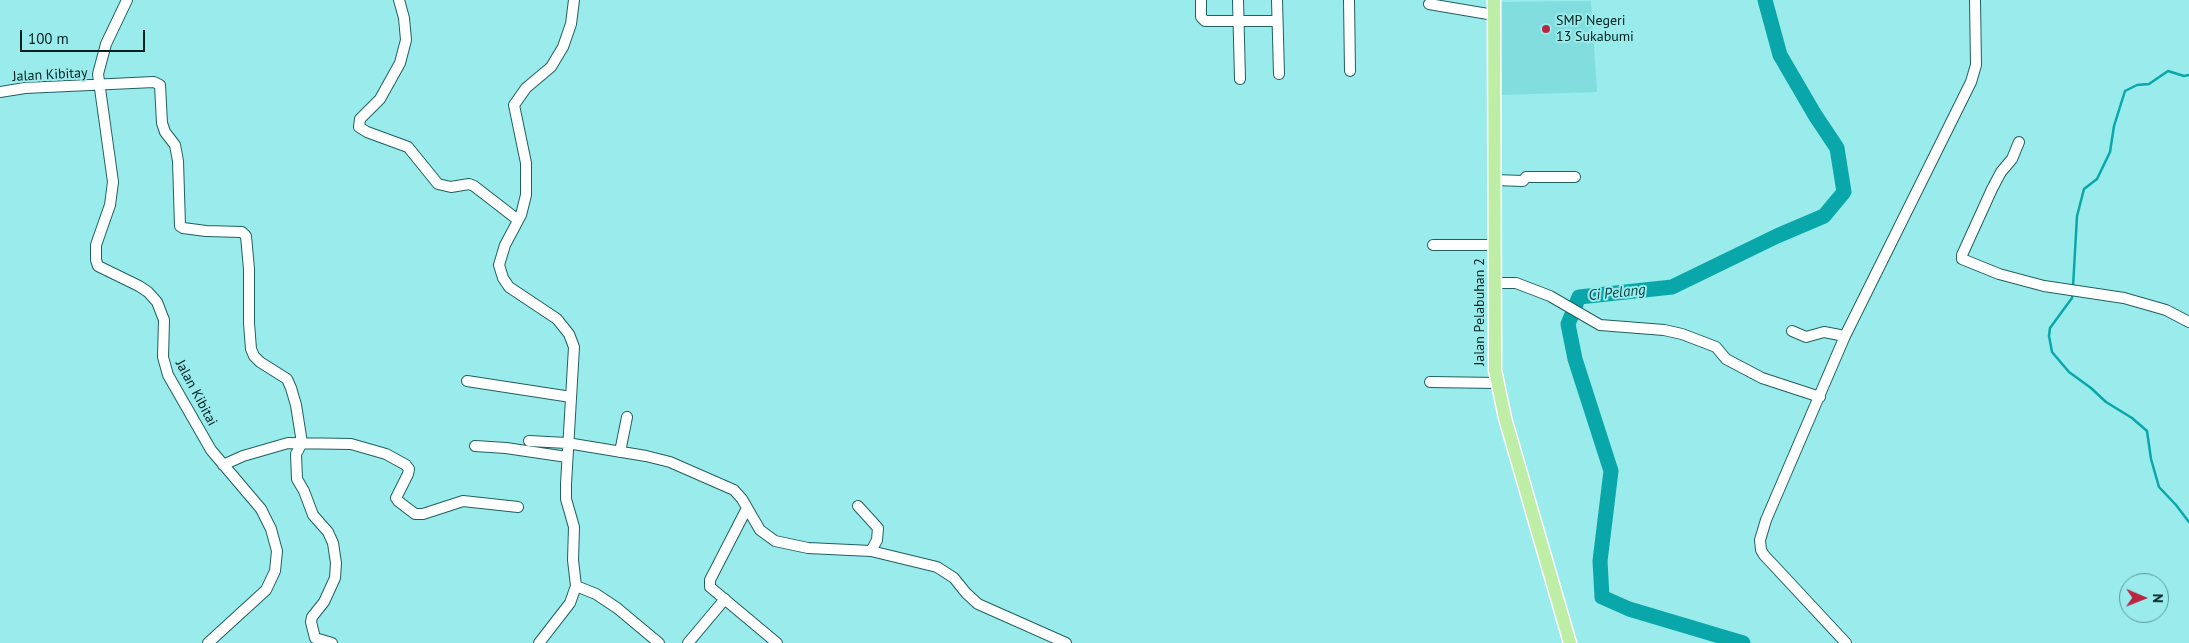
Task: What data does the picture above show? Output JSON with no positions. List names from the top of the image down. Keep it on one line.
{"streets":{"main road":["Jalan Pelabuhan 2"],"street":["Jalan Kibitay","Jalan Kibitai"]},"crossings":[["Jalan Kibitay","Jalan Kibitai"]],"water":["Ci Pelang"],"places":["SMP Negeri 13 Sukabumi"],"scale_bar":"100 m","north":"right"}
